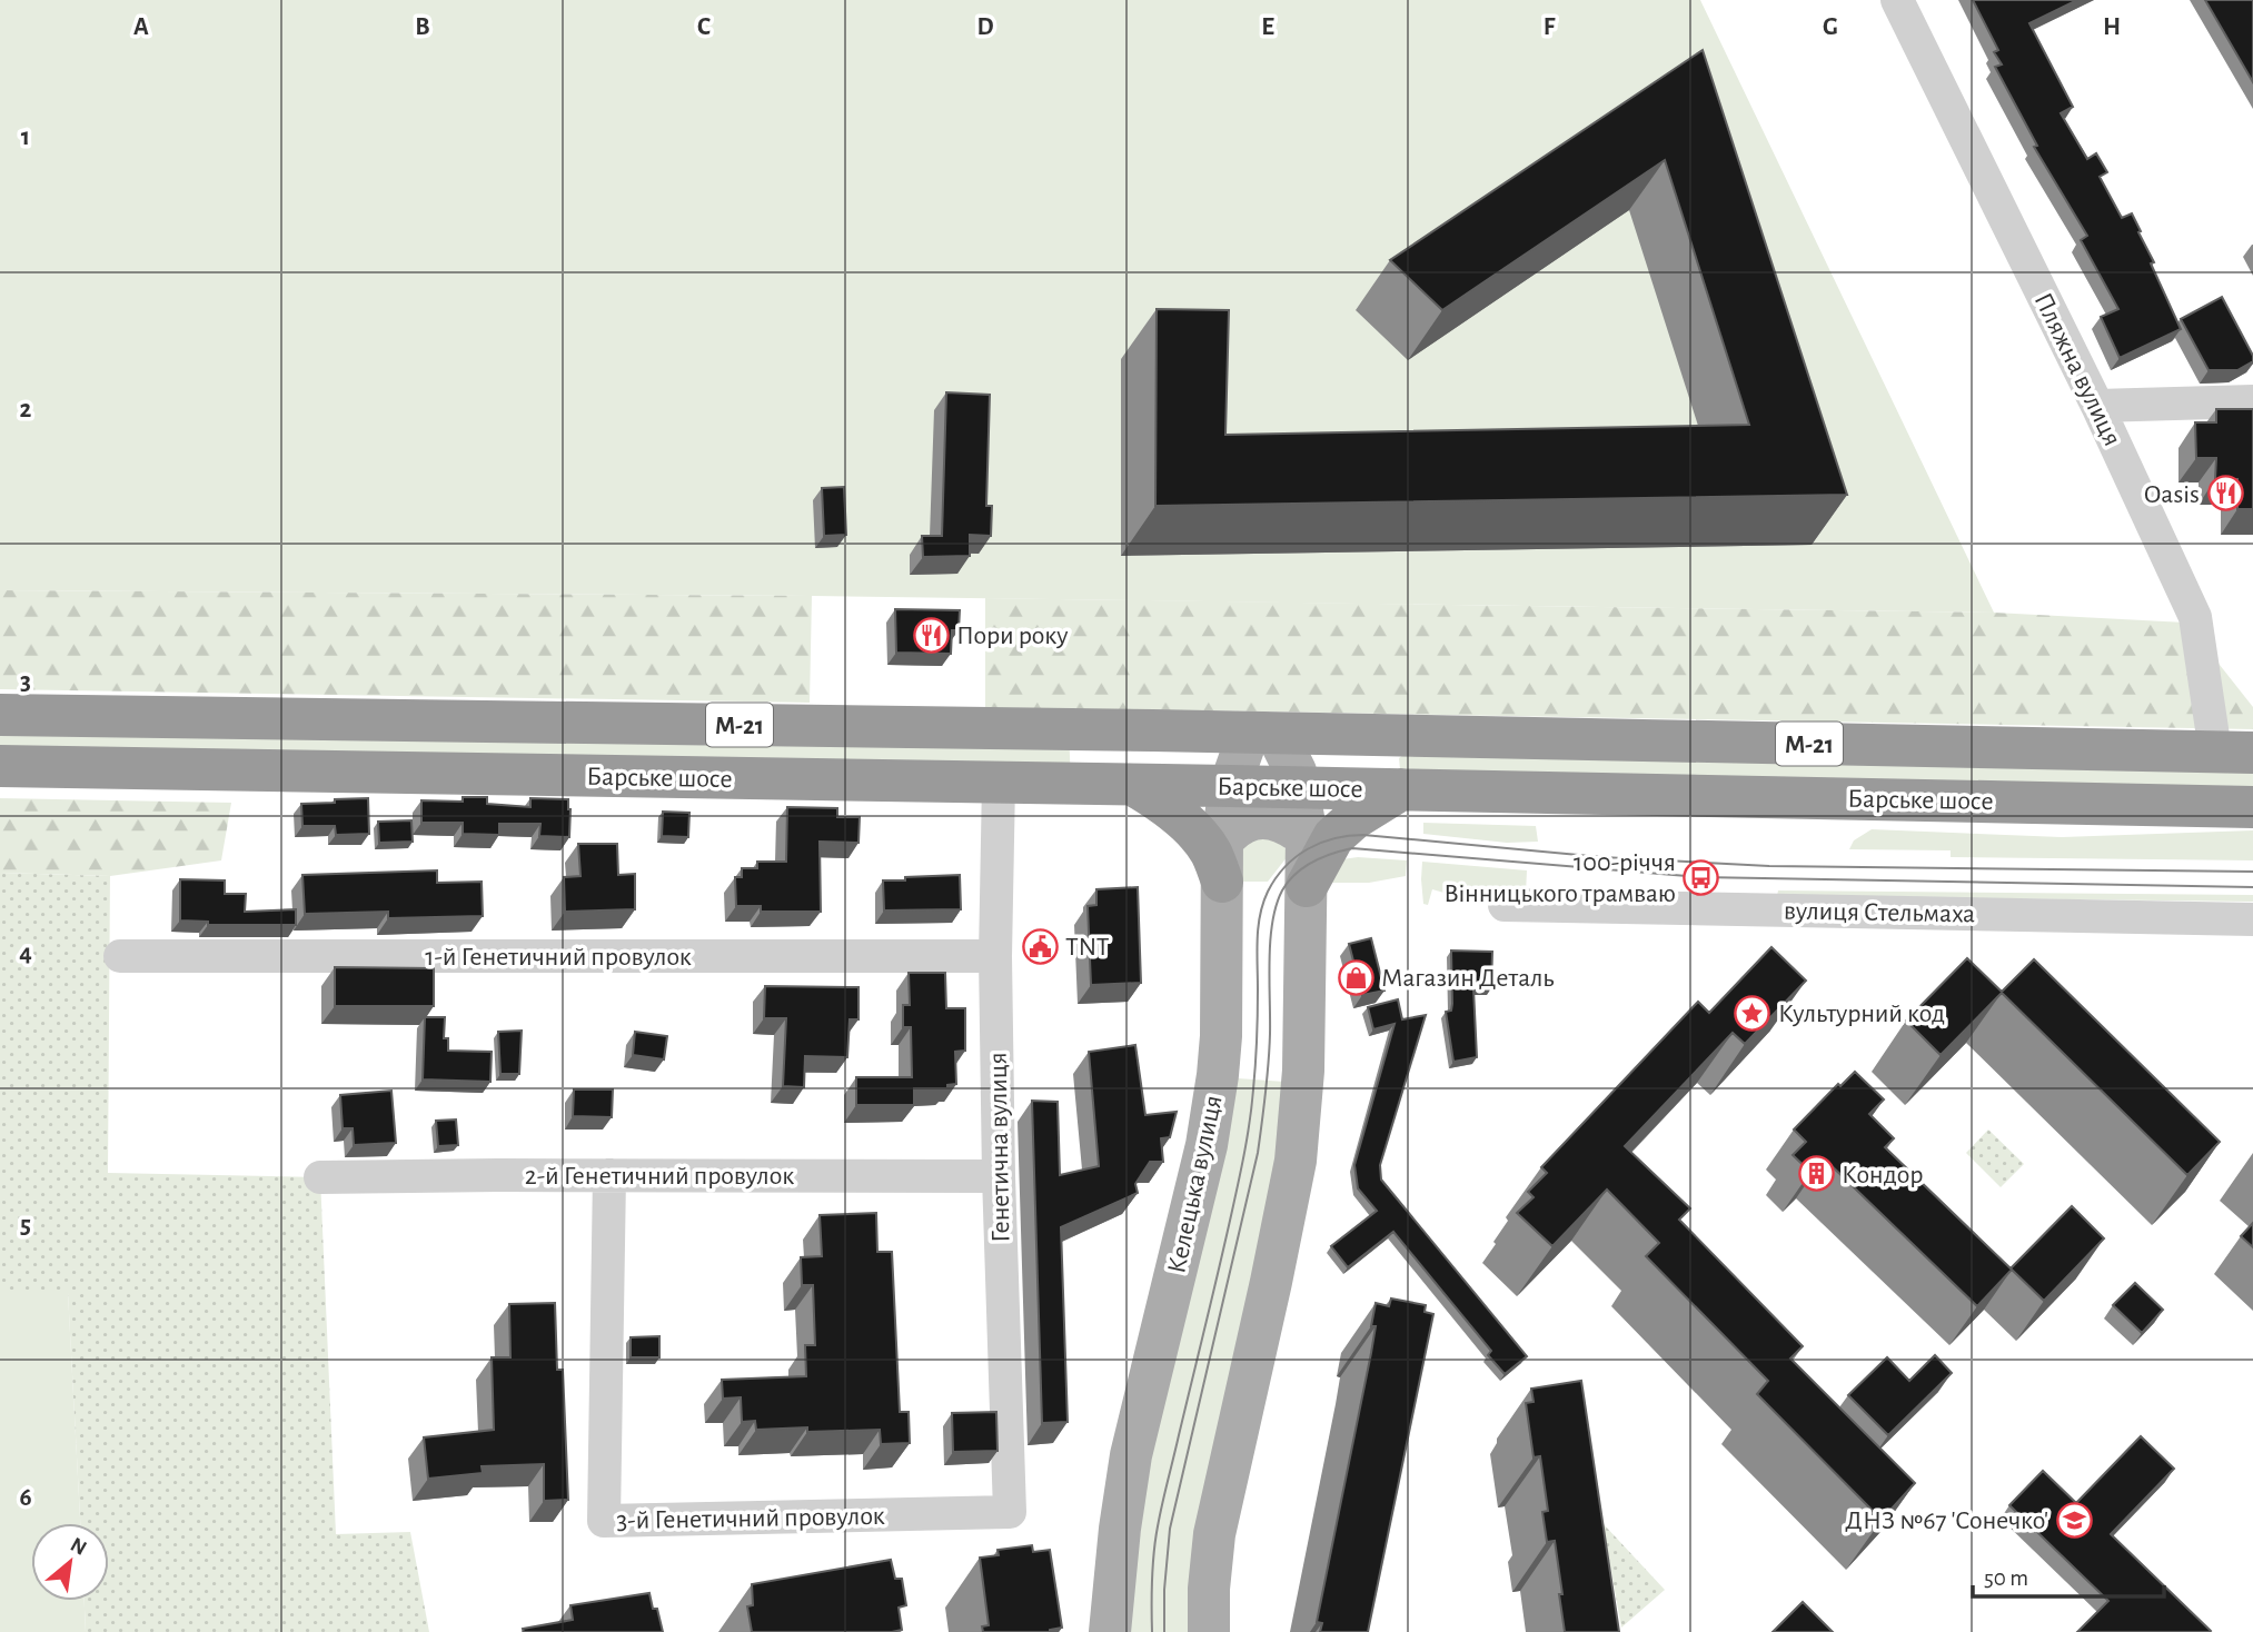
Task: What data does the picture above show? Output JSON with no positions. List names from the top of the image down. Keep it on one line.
{"streets":{"highway":["М-21","Барське шосе"],"main road":["Келецька вулиця"],"street":["Пляжна вулиця","вулиця Стельмаха","1-й Генетичний провулок","Генетична вулиця","2-й Генетичний провулок","3-й Генетичний провулок"]},"crossings":[["Пляжна вулиця","М-21"],["М-21","Келецька вулиця"],["Барське шосе","Генетична вулиця"],["Барське шосе","Келецька вулиця"],["1-й Генетичний провулок","Генетична вулиця"],["Генетична вулиця","2-й Генетичний провулок"],["Генетична вулиця","3-й Генетичний провулок"],["2-й Генетичний провулок","3-й Генетичний провулок"]],"places":{"restaurant":["Oasis","Пори року"],"bus stop":["100-річчя Вінницького трамваю"],"public building":["TNT"],"shop":["Магазин Деталь"],"place":["Культурний код"],"building":["Кондор"],"school or university":["ДНЗ №67 'Сонечко'"]},"scale_bar":"50 m","north":"top right","grid":{"columns":["A","B","C","D","E","F","G","H"],"rows":["1","2","3","4","5","6"]}}
